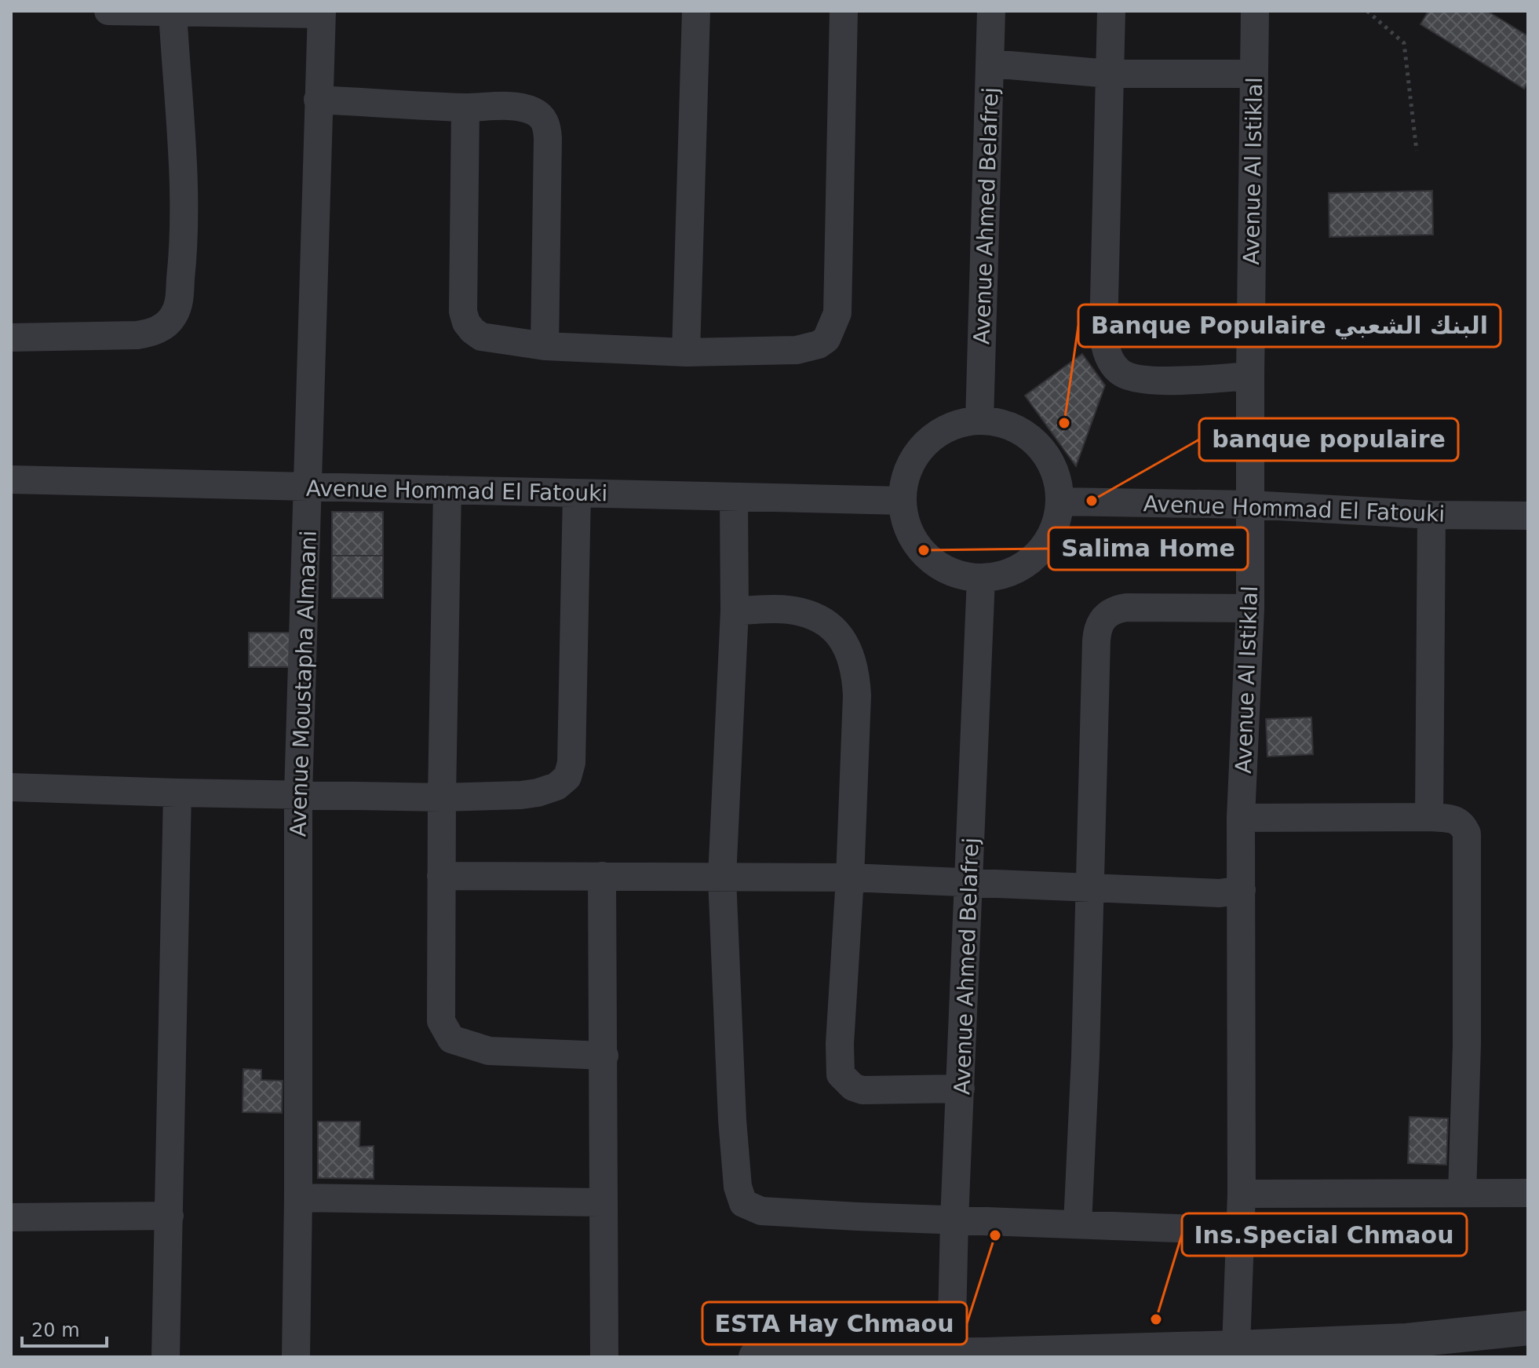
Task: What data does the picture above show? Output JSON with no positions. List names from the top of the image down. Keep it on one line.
{"streets":{"street":["Avenue Al Istiklal","Avenue Ahmed Belafrej","Avenue Hommad El Fatouki","Avenue Moustapha Almaani"]},"crossings":[["Avenue Al Istiklal","Avenue Hommad El Fatouki"],["Avenue Ahmed Belafrej","Avenue Hommad El Fatouki"],["Avenue Hommad El Fatouki","Avenue Moustapha Almaani"]],"places":["Banque Populaire البنك الشعبي","banque populaire","Salima Home","ESTA Hay Chmaou","Ins.Special Chmaou"],"scale_bar":"20 m"}
